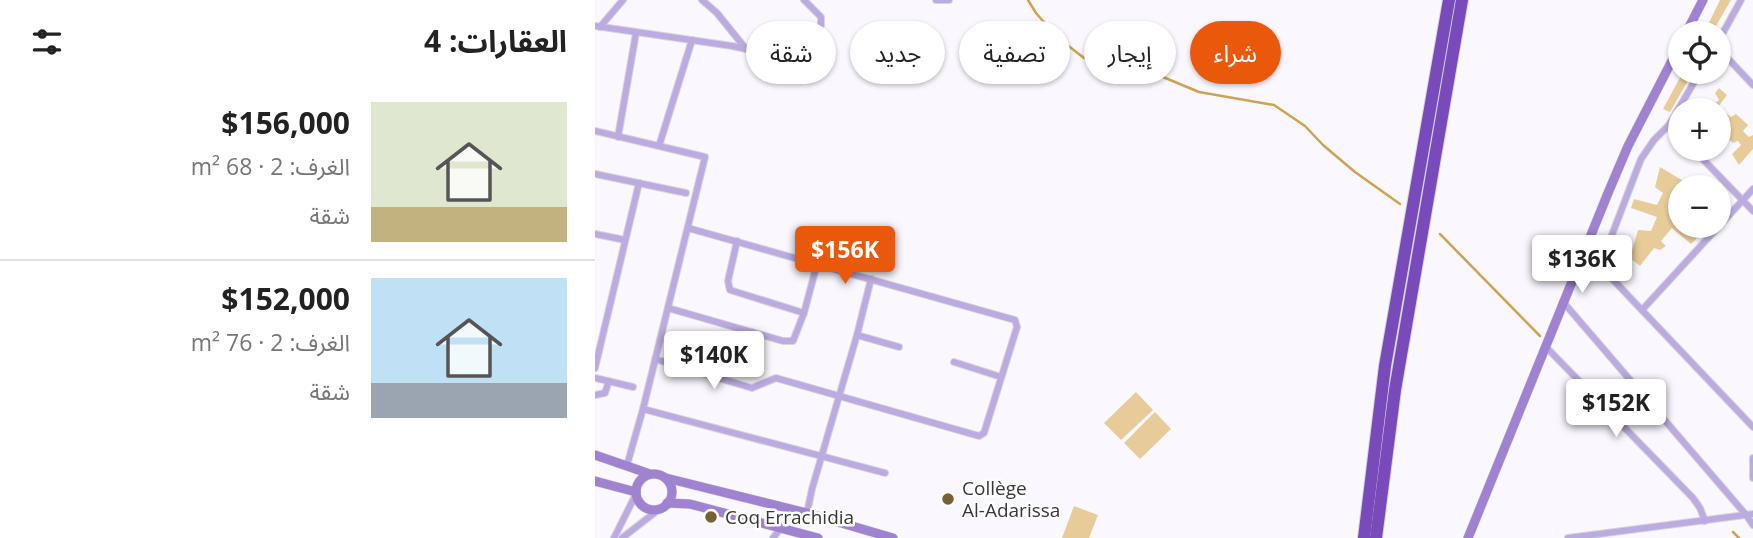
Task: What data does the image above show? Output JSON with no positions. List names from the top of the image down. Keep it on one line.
{"places":["Collège Al-Adarissa","Coq Errachidia"],"page":{"heading":"العقارات: 4","map_buttons":["+","−"],"chip":["شراء","إيجار","تصفية","جديد","شقة"],"list":[{"name":"$156,000","note":"الغرف: 2 · 68 m² · شقة"},{"name":"$152,000","note":"الغرف: 2 · 76 m² · شقة"}],"price":["$156K","$136K","$140K","$152K"]}}
